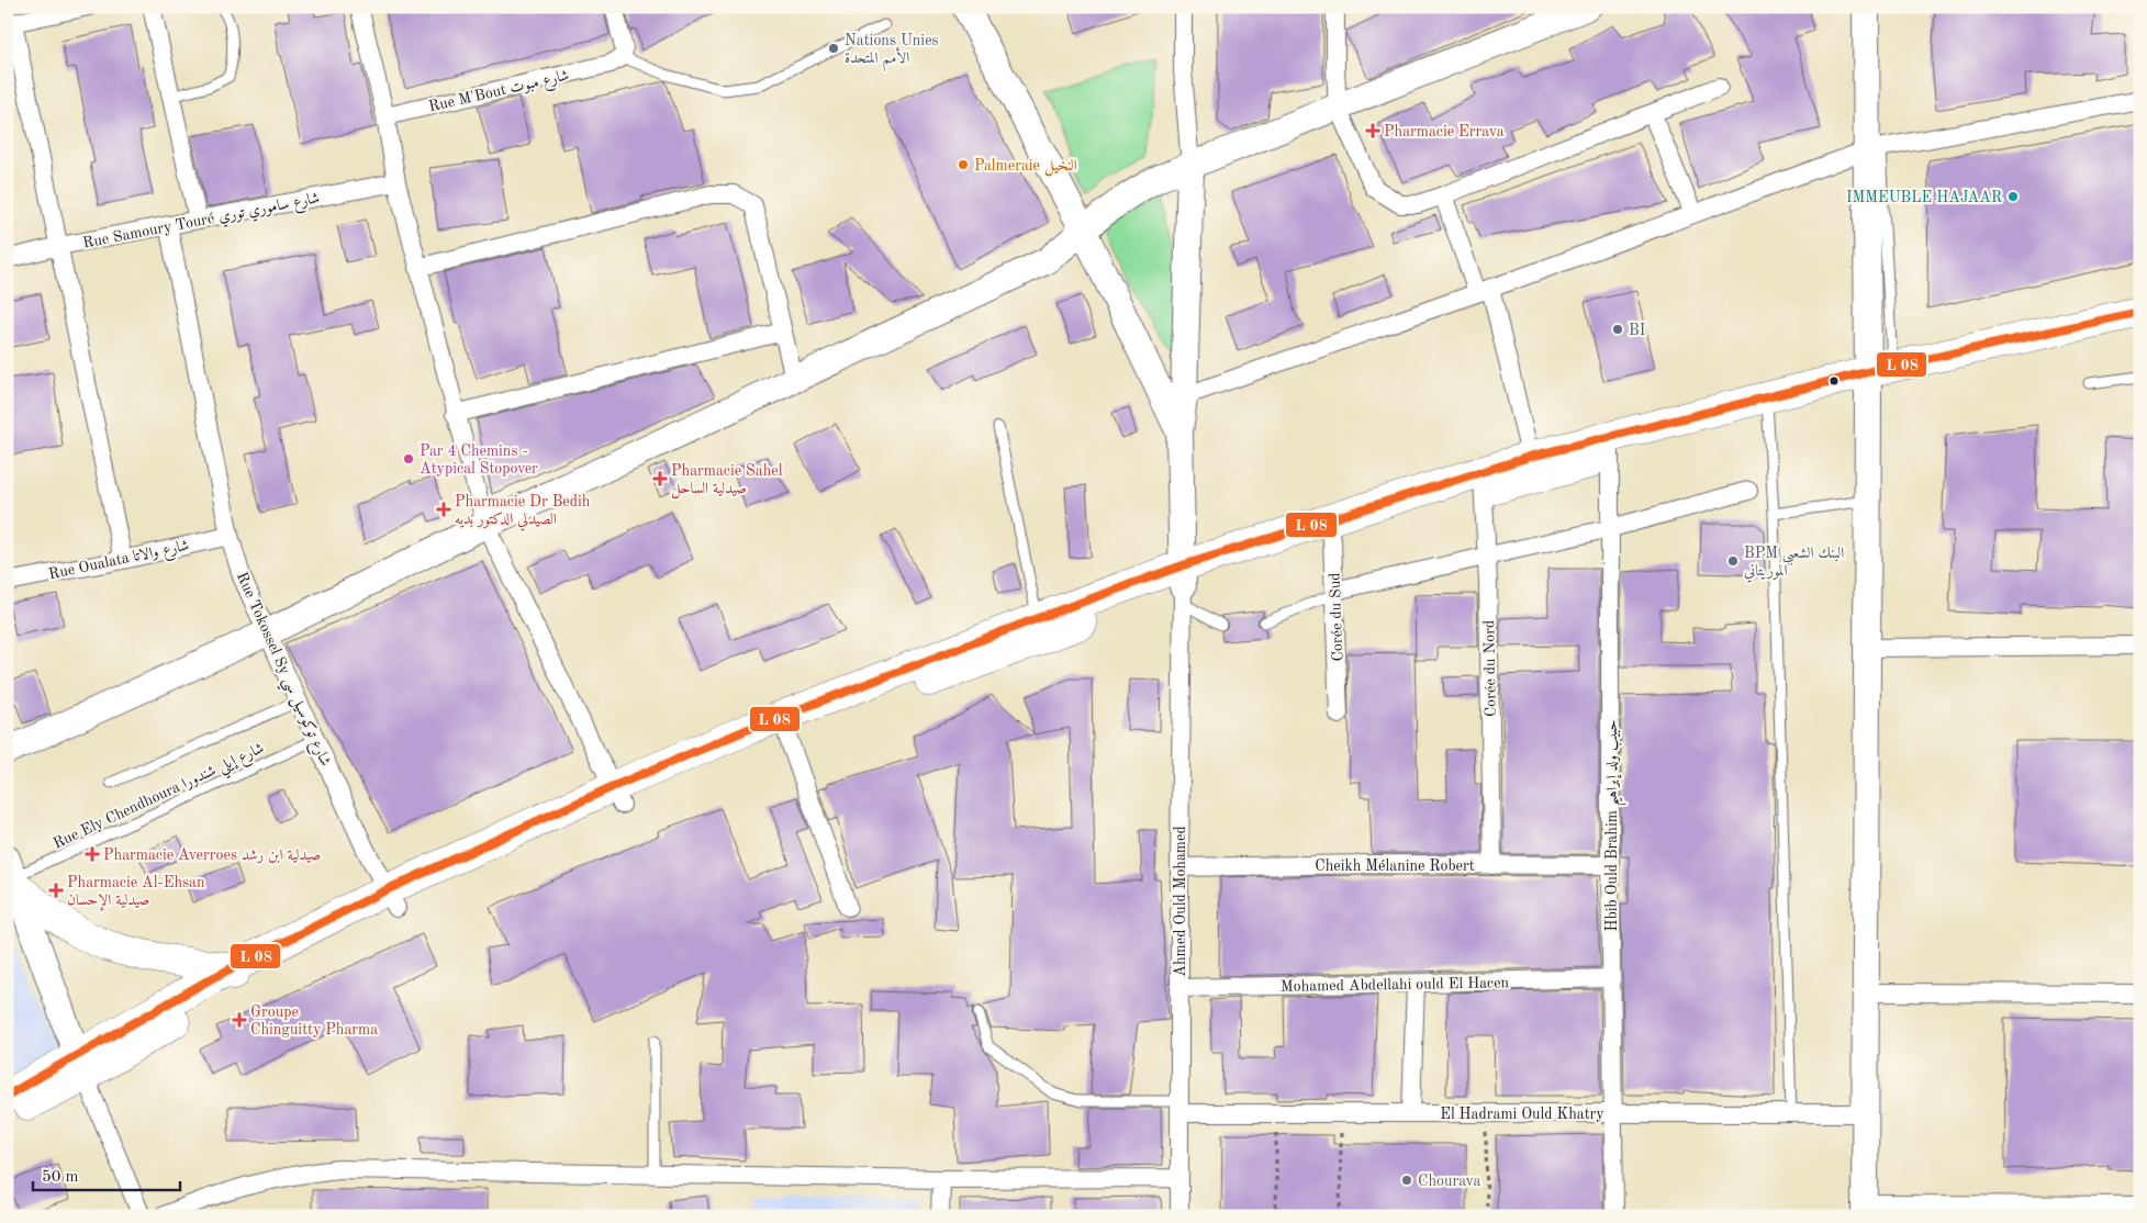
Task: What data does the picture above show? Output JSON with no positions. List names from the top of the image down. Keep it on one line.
{"streets":{"street":["Rue M'Bout شارع مبوت","Rue Samoury Touré شارع ساموري توري","Rue Oualata شارع والاتا","Corée du Sud","Rue Tokossel Sy شارع توكوسيل سي","Corée du Nord","Hbib Ould Brahim حبيب ولد إبراهيم","Cheikh Mélanine Robert","Ahmed Ould Mohamed","Mohamed Abdellahi ould El Hacen","El Hadrami Ould Khatry"],"lane":["Rue Ely Chendhoura شارع إيلي شندورا"]},"crossings":[["Rue Samoury Touré شارع ساموري توري","Rue Tokossel Sy شارع توكوسيل سي"],["Rue Oualata شارع والاتا","Rue Tokossel Sy شارع توكوسيل سي"],["Rue Tokossel Sy شارع توكوسيل سي","Rue Ely Chendhoura شارع إيلي شندورا"],["Corée du Nord","Cheikh Mélanine Robert"],["Hbib Ould Brahim حبيب ولد إبراهيم","Cheikh Mélanine Robert"],["Hbib Ould Brahim حبيب ولد إبراهيم","Mohamed Abdellahi ould El Hacen"],["Hbib Ould Brahim حبيب ولد إبراهيم","El Hadrami Ould Khatry"],["Cheikh Mélanine Robert","Ahmed Ould Mohamed"],["Ahmed Ould Mohamed","Mohamed Abdellahi ould El Hacen"],["Ahmed Ould Mohamed","El Hadrami Ould Khatry"]],"places":{"other":["Nations Unies الأمم المتحدة","Palmeraie النخيل","IMMEUBLE HAJAAR","BI","Par 4 Chemins - Atypical Stopover","BPM البنك الشعبي الموريتاني","Chourava"],"health":["Pharmacie Errava","Pharmacie Sahel صيدلية الساحل","Pharmacie Dr Bedih الصيدلي الدكتور بديه","Pharmacie Averroes صيدلية ابن رشد","Pharmacie Al-Ehsan صيدلية الإحسان","Groupe Chinguitty Pharma"]},"scale_bar":"50 m"}
